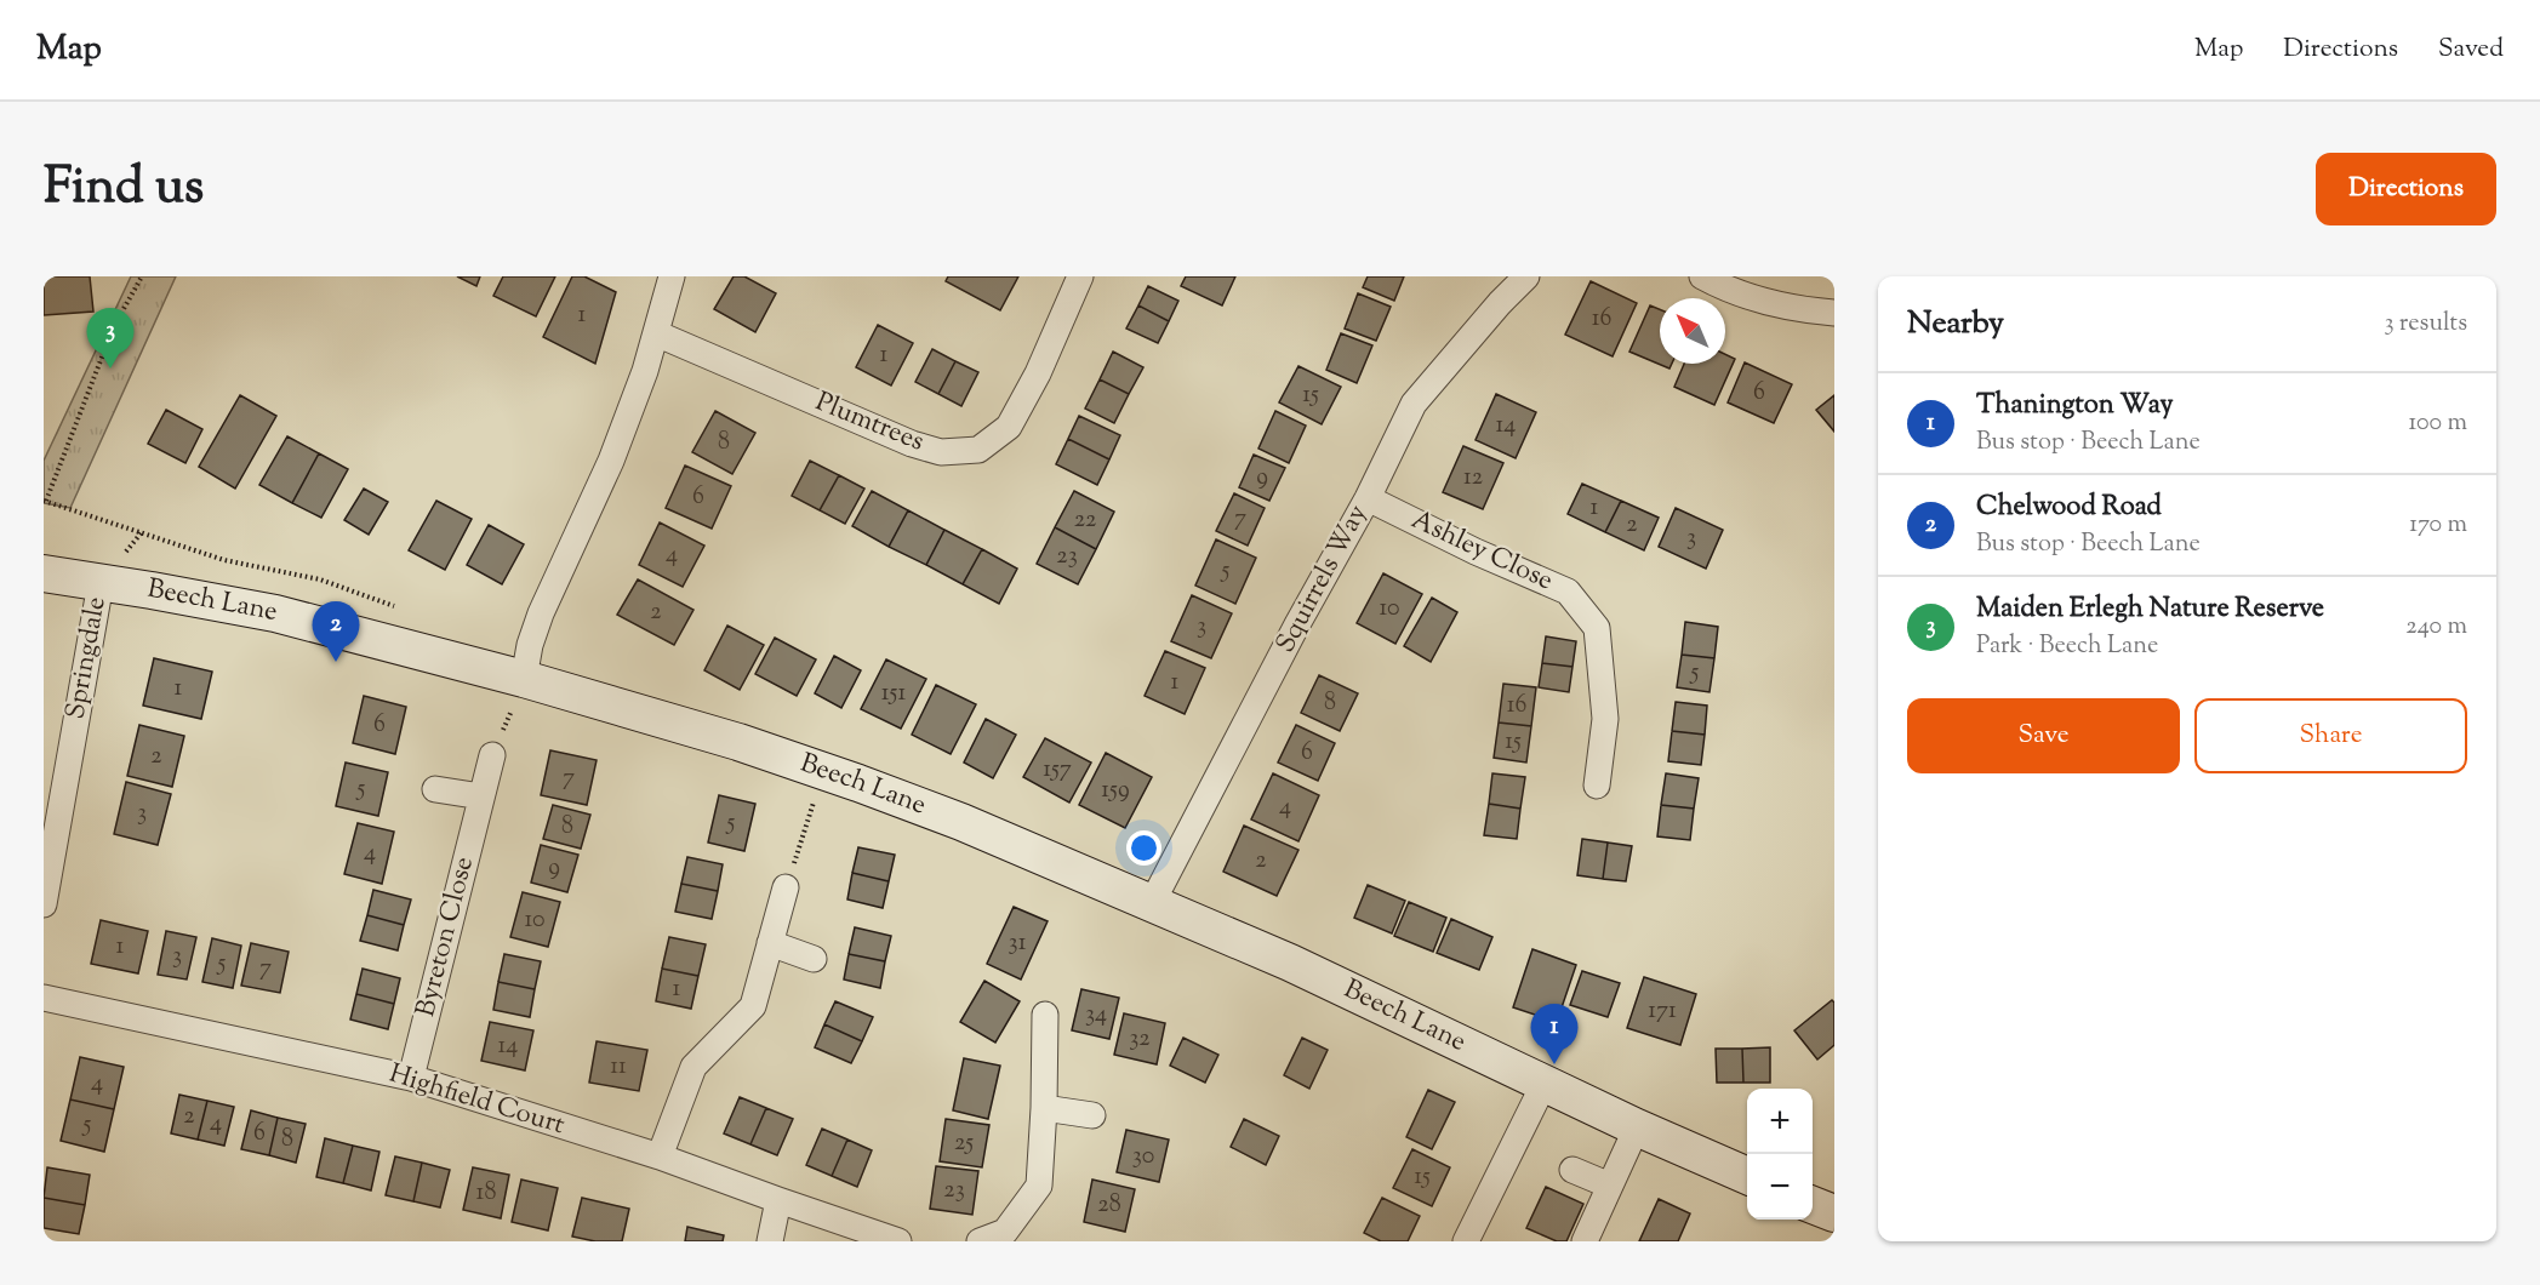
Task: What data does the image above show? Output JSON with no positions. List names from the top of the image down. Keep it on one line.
{"streets":{"street":["Plumtrees","Ashley Close","Squirrels Way","Beech Lane","Springdale","Byreton Close","Highfield Court"]},"crossings":[["Ashley Close","Squirrels Way"],["Squirrels Way","Beech Lane"],["Beech Lane","Springdale"],["Byreton Close","Highfield Court"]],"house_numbers":["1","16","1","6","15","14","8","9","12","6","1","7","22","2","3","4","23","5","10","2","3","5","1","1","151","8","16","6","15","6","2","157","7","5","159","4","3","5","8","4","2","9","10","31","1","3","5","7","1","171","34","32","14","11","4","2","4","5","6","8","25","30","15","23","18","28"],"north":"top left","page":{"header":"Map","nav":["Map","Directions","Saved"],"title":"Find us","buttons":["Directions",["Save","Share"]],"heading":["Nearby","3 results"],"pins":["3","2","1"],"list":[{"mark":"1","name":"Thanington Way","note":"Bus stop · Beech Lane","value":"100 m"},{"mark":"2","name":"Chelwood Road","note":"Bus stop · Beech Lane","value":"170 m"},{"mark":"3","name":"Maiden Erlegh Nature Reserve","note":"Park · Beech Lane","value":"240 m"}],"map_buttons":["+","−"]}}
